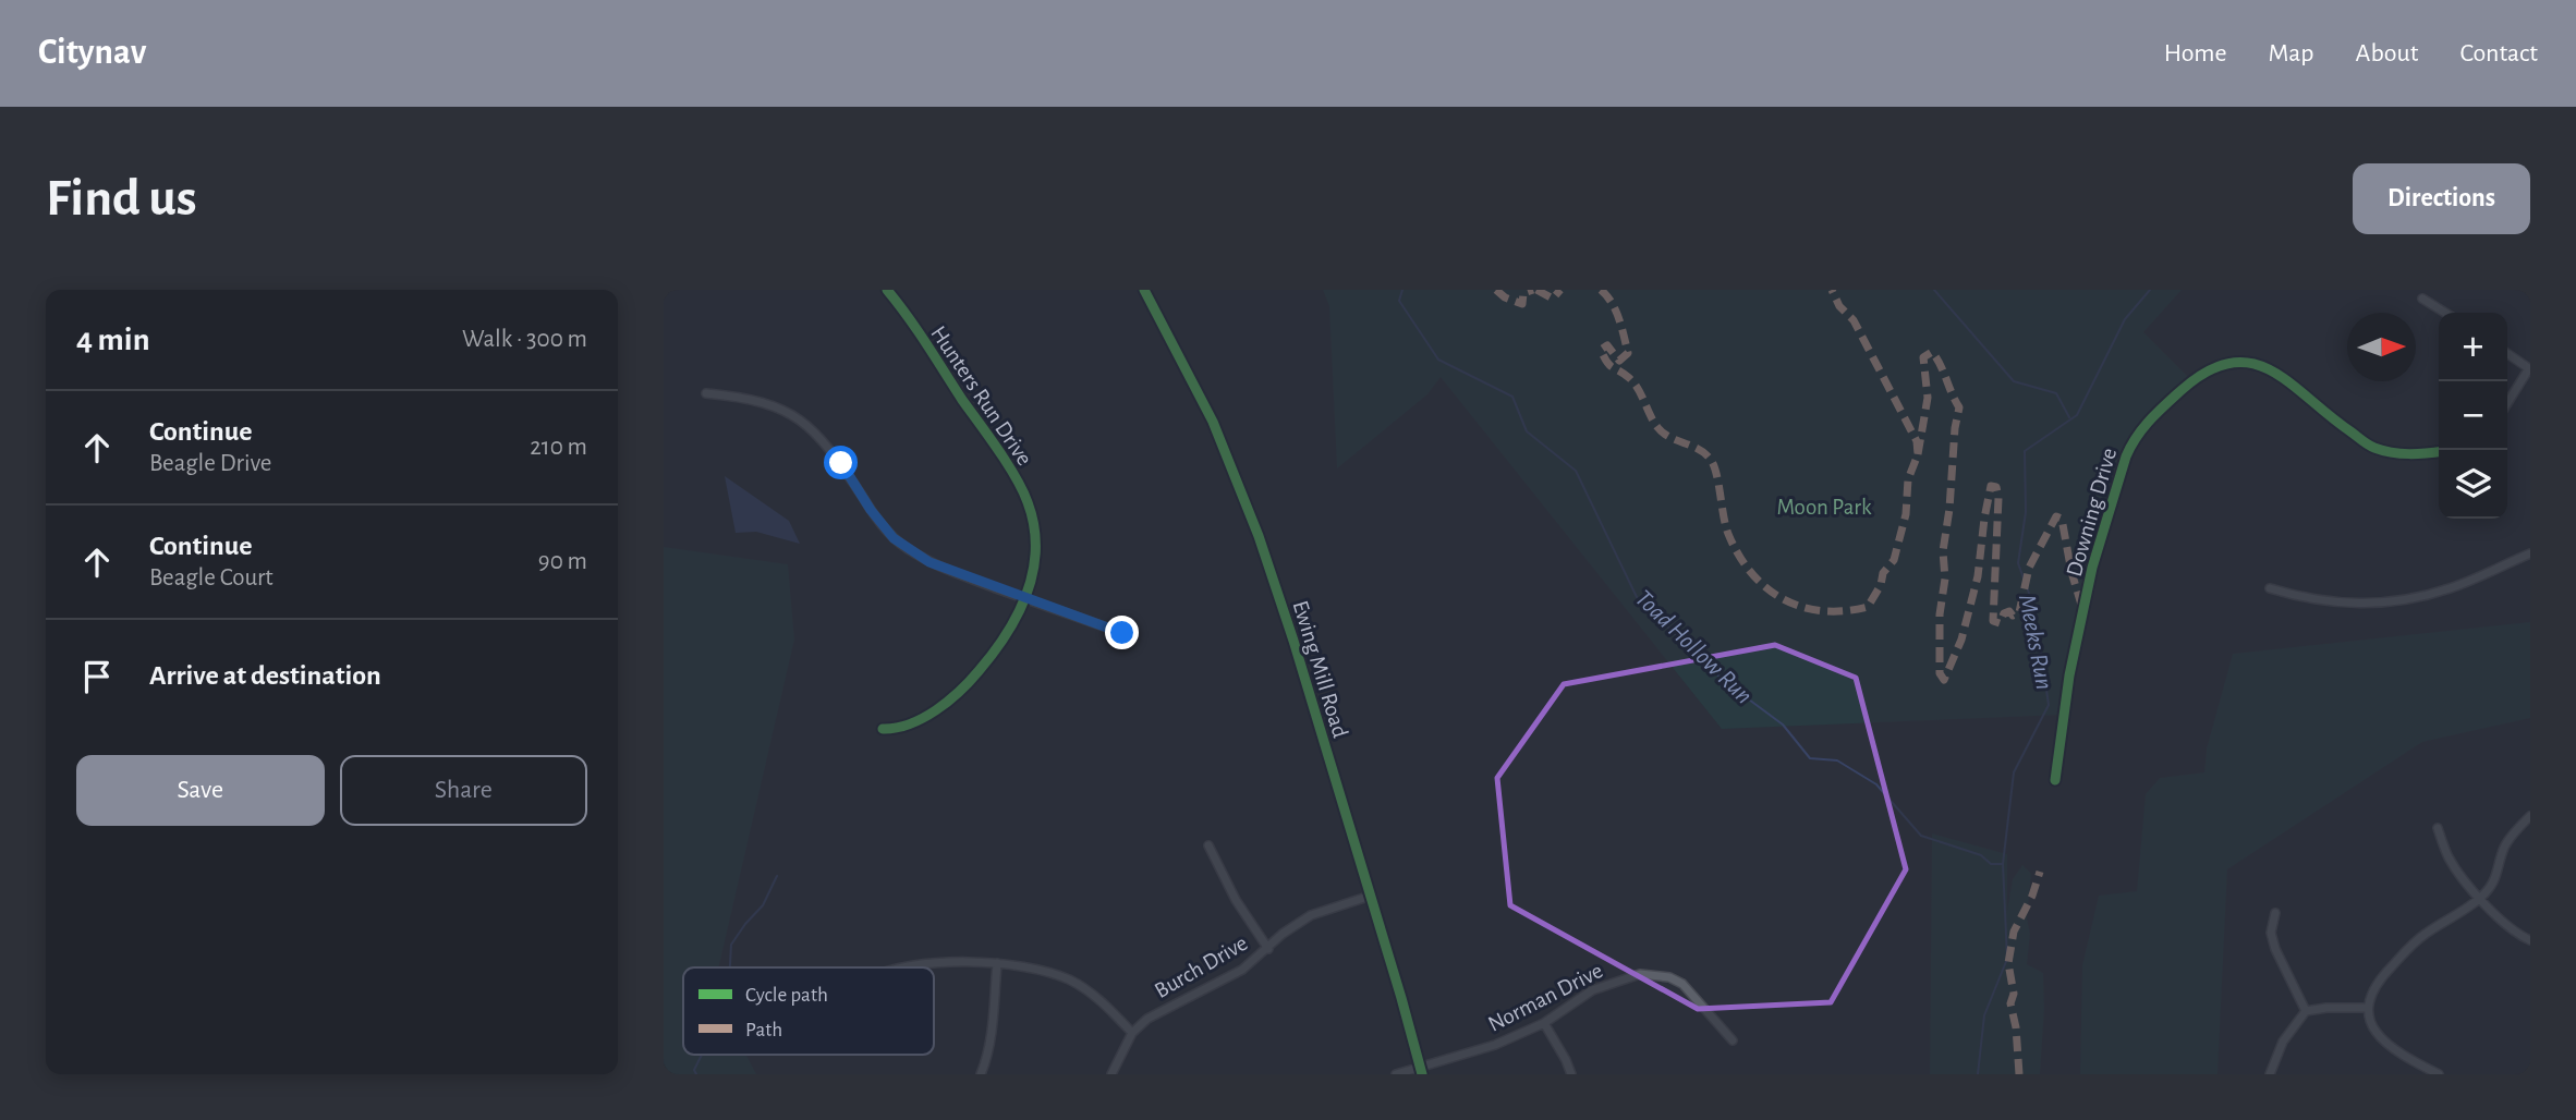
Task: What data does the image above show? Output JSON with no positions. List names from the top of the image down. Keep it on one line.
{"streets":{"street":["Hunters Run Drive","Downing Drive","Ewing Mill Road","Burch Drive","Norman Drive"]},"crossings":[["Ewing Mill Road","Burch Drive"],["Ewing Mill Road","Norman Drive"]],"water":["Meeks Run","Toad Hollow Run"],"parks":["Moon Park"],"legend":["Cycle path","Path"],"north":"right","page":{"header":"Citynav","nav":["Home","Map","About","Contact"],"buttons":["Directions",["Save","Share"]],"title":"Find us","heading":["4 min","Walk · 300 m"],"map_buttons":["+","−"],"list":[["Continue","Beagle Drive","210 m"],["Continue","Beagle Court","90 m"],"Arrive at destination"]}}
